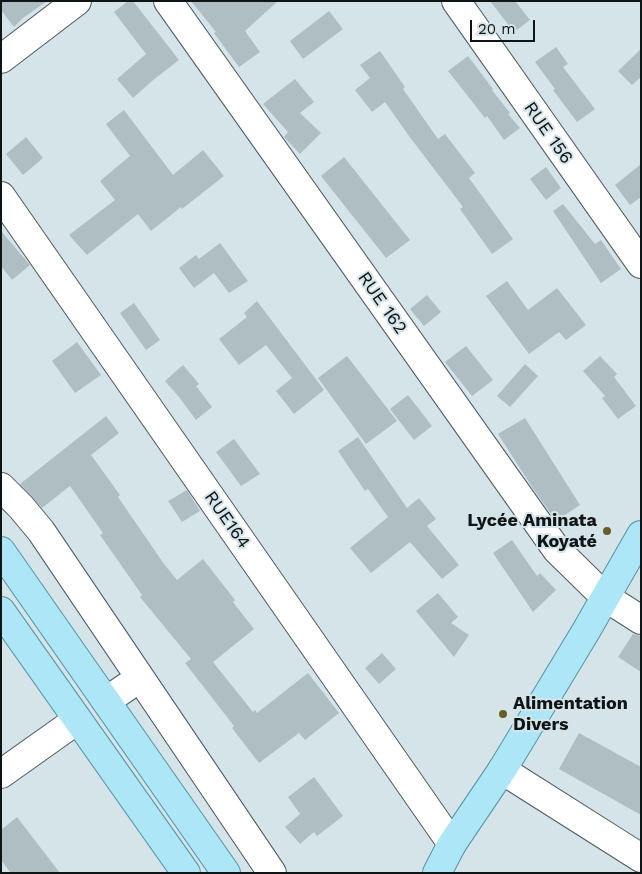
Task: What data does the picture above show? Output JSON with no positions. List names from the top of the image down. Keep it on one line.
{"streets":{"street":["RUE 156","RUE 162","RUE164"]},"places":["Lycée Aminata Koyaté","Alimentation Divers"],"scale_bar":"20 m"}
